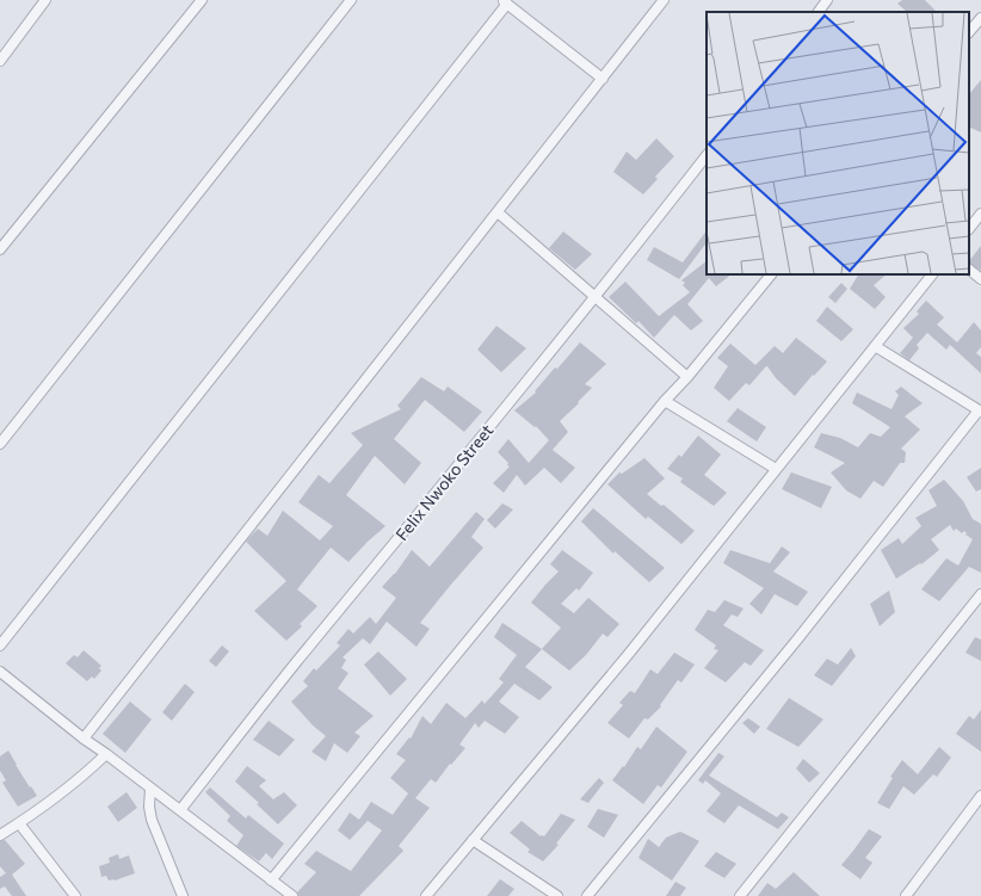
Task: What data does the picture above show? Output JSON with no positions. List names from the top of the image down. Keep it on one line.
{"streets":{"street":["Felix Nwoko Street"]}}
